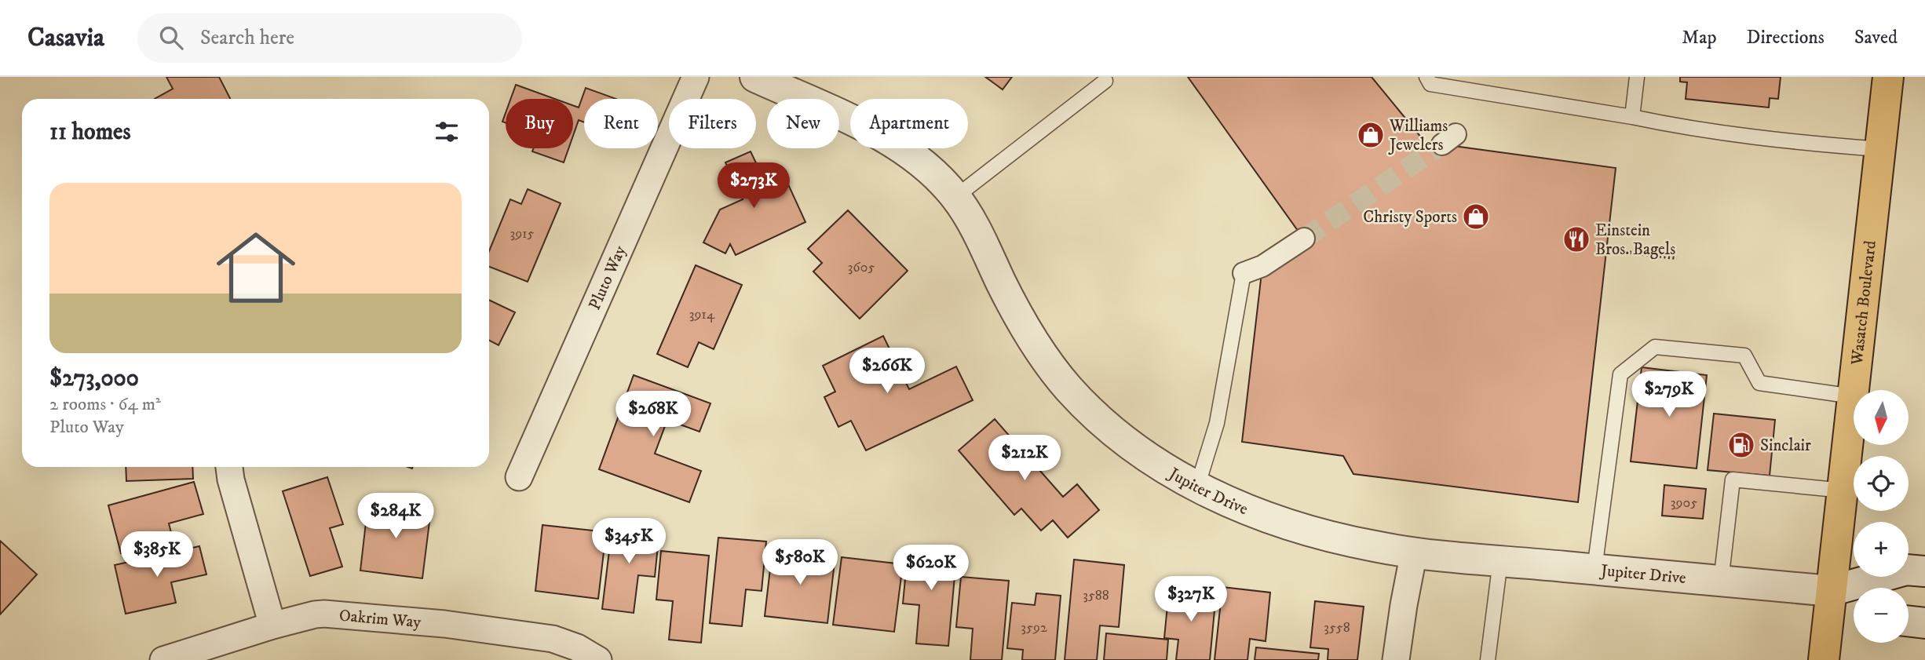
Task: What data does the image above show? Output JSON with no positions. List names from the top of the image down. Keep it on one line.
{"streets":{"main road":["Wasatch Boulevard"],"street":["Pluto Way","Jupiter Drive","Oakrim Way"]},"crossings":[["Wasatch Boulevard","Jupiter Drive"]],"places":{"shop":["Williams Jewelers","Christy Sports"],"restaurant":["Einstein Bros. Bagels"],"fuel station":["Sinclair"]},"house_numbers":["3915","3605","3914","3905","3588","3592","3558"],"north":"bottom","page":{"header":"Casavia","search":"Search here","nav":["Map","Directions","Saved"],"chip":["Buy","Rent","Filters","New","Apartment"],"heading":"11 homes","price":["$273K","$266K","$279K","$268K","$212K","$284K","$345K","$385K","$580K","$620K","$327K"],"list":[{"name":"$273,000","note":"2 rooms · 64 m² · Pluto Way"}],"map_buttons":["+","−"]}}
